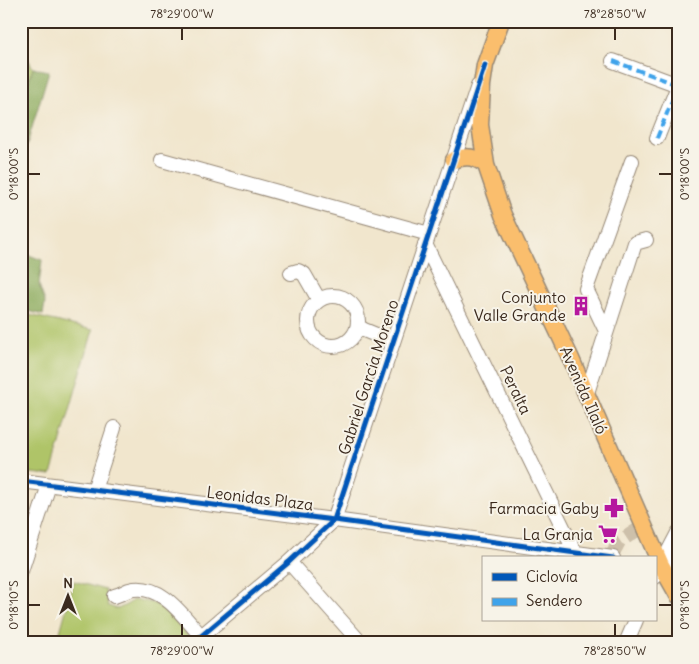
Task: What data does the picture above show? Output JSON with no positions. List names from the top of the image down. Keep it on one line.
{"streets":{"main road":["Gabriel García Moreno","Avenida Ilaló"],"street":["Peralta","Leonidas Plaza"]},"crossings":[["Gabriel García Moreno","Peralta"],["Gabriel García Moreno","Avenida Ilaló"],["Gabriel García Moreno","Leonidas Plaza"],["Peralta","Leonidas Plaza"]],"places":{"building":["Conjunto Valle Grande"],"pharmacy":["Farmacia Gaby"],"supermarket":["La Granja"]},"legend":["Ciclovía","Sendero"],"north":"top","coordinates":["78°29'00\"W","78°28'50\"W","0°18'00\"S","0°18'10\"S"]}
